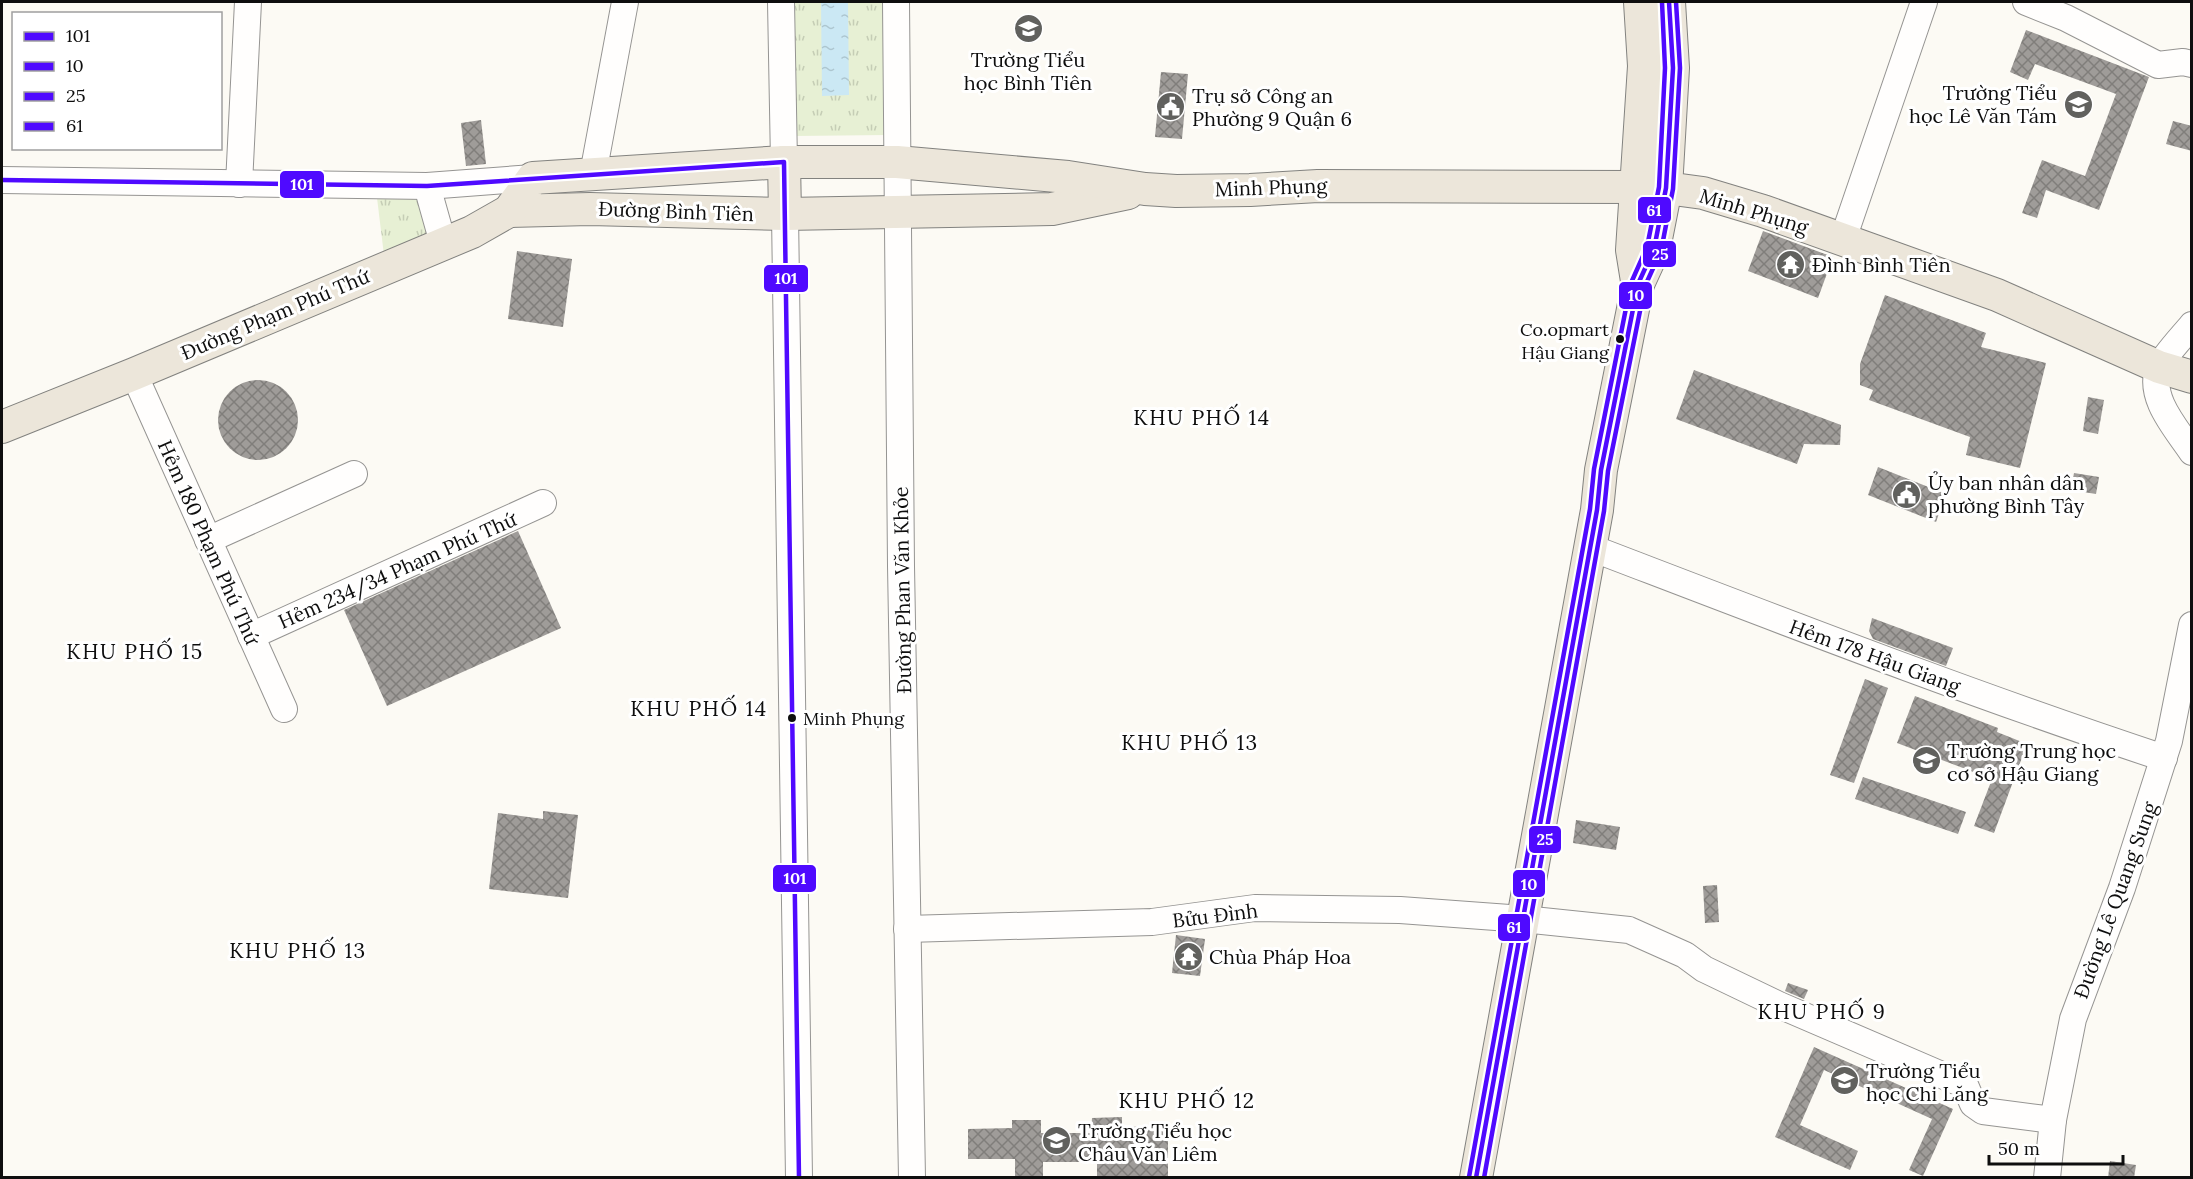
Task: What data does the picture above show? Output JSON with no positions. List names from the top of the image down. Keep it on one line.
{"streets":{"main road":["Minh Phụng","Đường Bình Tiên","Đường Phạm Phú Thứ"],"street":["Hẻm 180 Phạm Phú Thứ","Hẻm 234/34 Phạm Phú Thứ","Đường Phan Văn Khỏe","Hẻm 178 Hậu Giang","Đường Lê Quang Sung","Bửu Đình"]},"crossings":[["Minh Phụng","Đường Bình Tiên"],["Minh Phụng","Đường Phan Văn Khỏe"],["Đường Bình Tiên","Đường Phạm Phú Thứ"],["Đường Bình Tiên","Đường Phan Văn Khỏe"],["Đường Phạm Phú Thứ","Hẻm 180 Phạm Phú Thứ"],["Hẻm 180 Phạm Phú Thứ","Hẻm 234/34 Phạm Phú Thứ"],["Đường Phan Văn Khỏe","Bửu Đình"],["Hẻm 178 Hậu Giang","Đường Lê Quang Sung"],["Đường Lê Quang Sung","Bửu Đình"]],"districts":["KHU PHỐ 14","KHU PHỐ 15","KHU PHỐ 14","KHU PHỐ 13","KHU PHỐ 13","KHU PHỐ 9","KHU PHỐ 12"],"places":{"school or university":["Trường Tiểu học Bình Tiên","Trường Tiểu học Lê Văn Tám","Trường Trung học cơ sở Hậu Giang","Trường Tiểu học Chi Lăng","Trường Tiểu học Châu Văn Liêm"],"public building":["Trụ sở Công an Phường 9 Quận 6","Ủy ban nhân dân phường Bình Tây"],"temple":["Đình Bình Tiên","Chùa Pháp Hoa"],"other":["Co.opmart Hậu Giang","Minh Phụng"]},"lines":["transit line 10","transit line 25","transit line 61","transit line 101"],"legend":["101","10","25","61"],"scale_bar":"50 m"}
